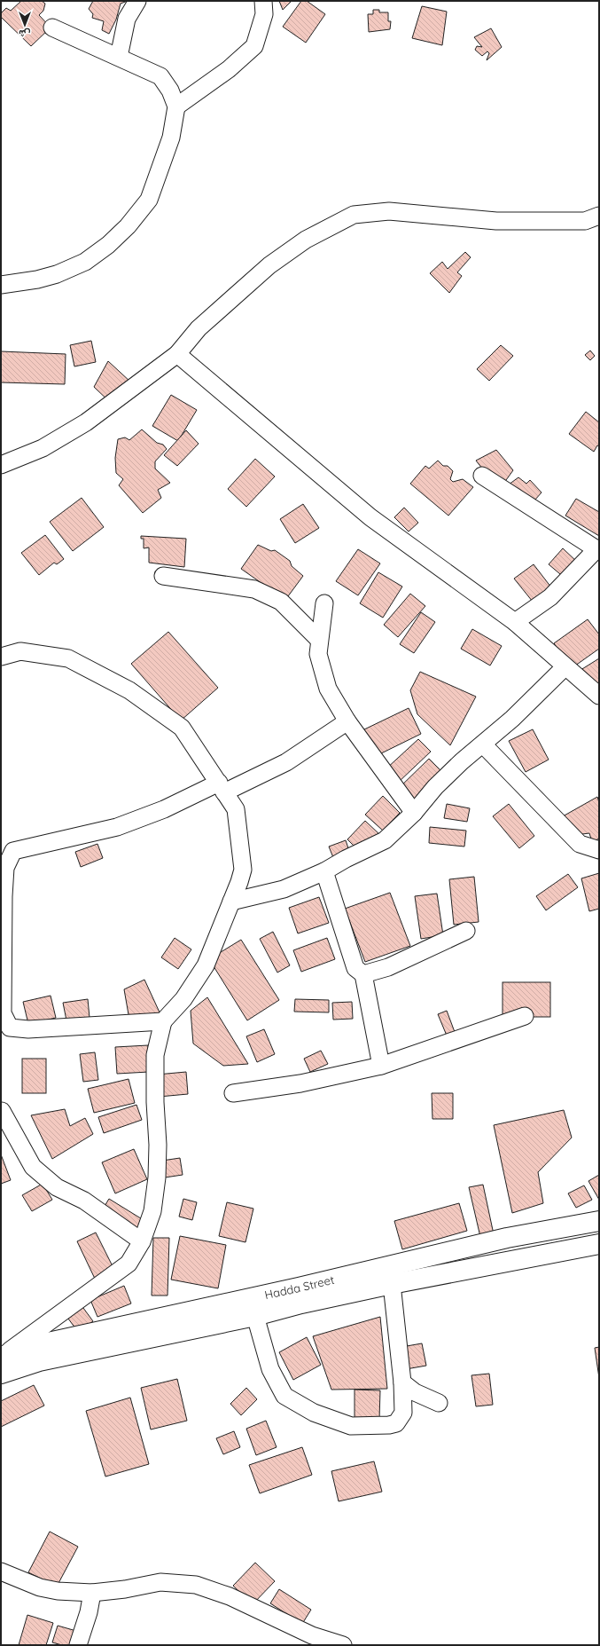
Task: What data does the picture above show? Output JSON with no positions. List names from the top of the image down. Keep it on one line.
{"streets":{"main road":["Hadda Street"]},"north":"bottom"}
